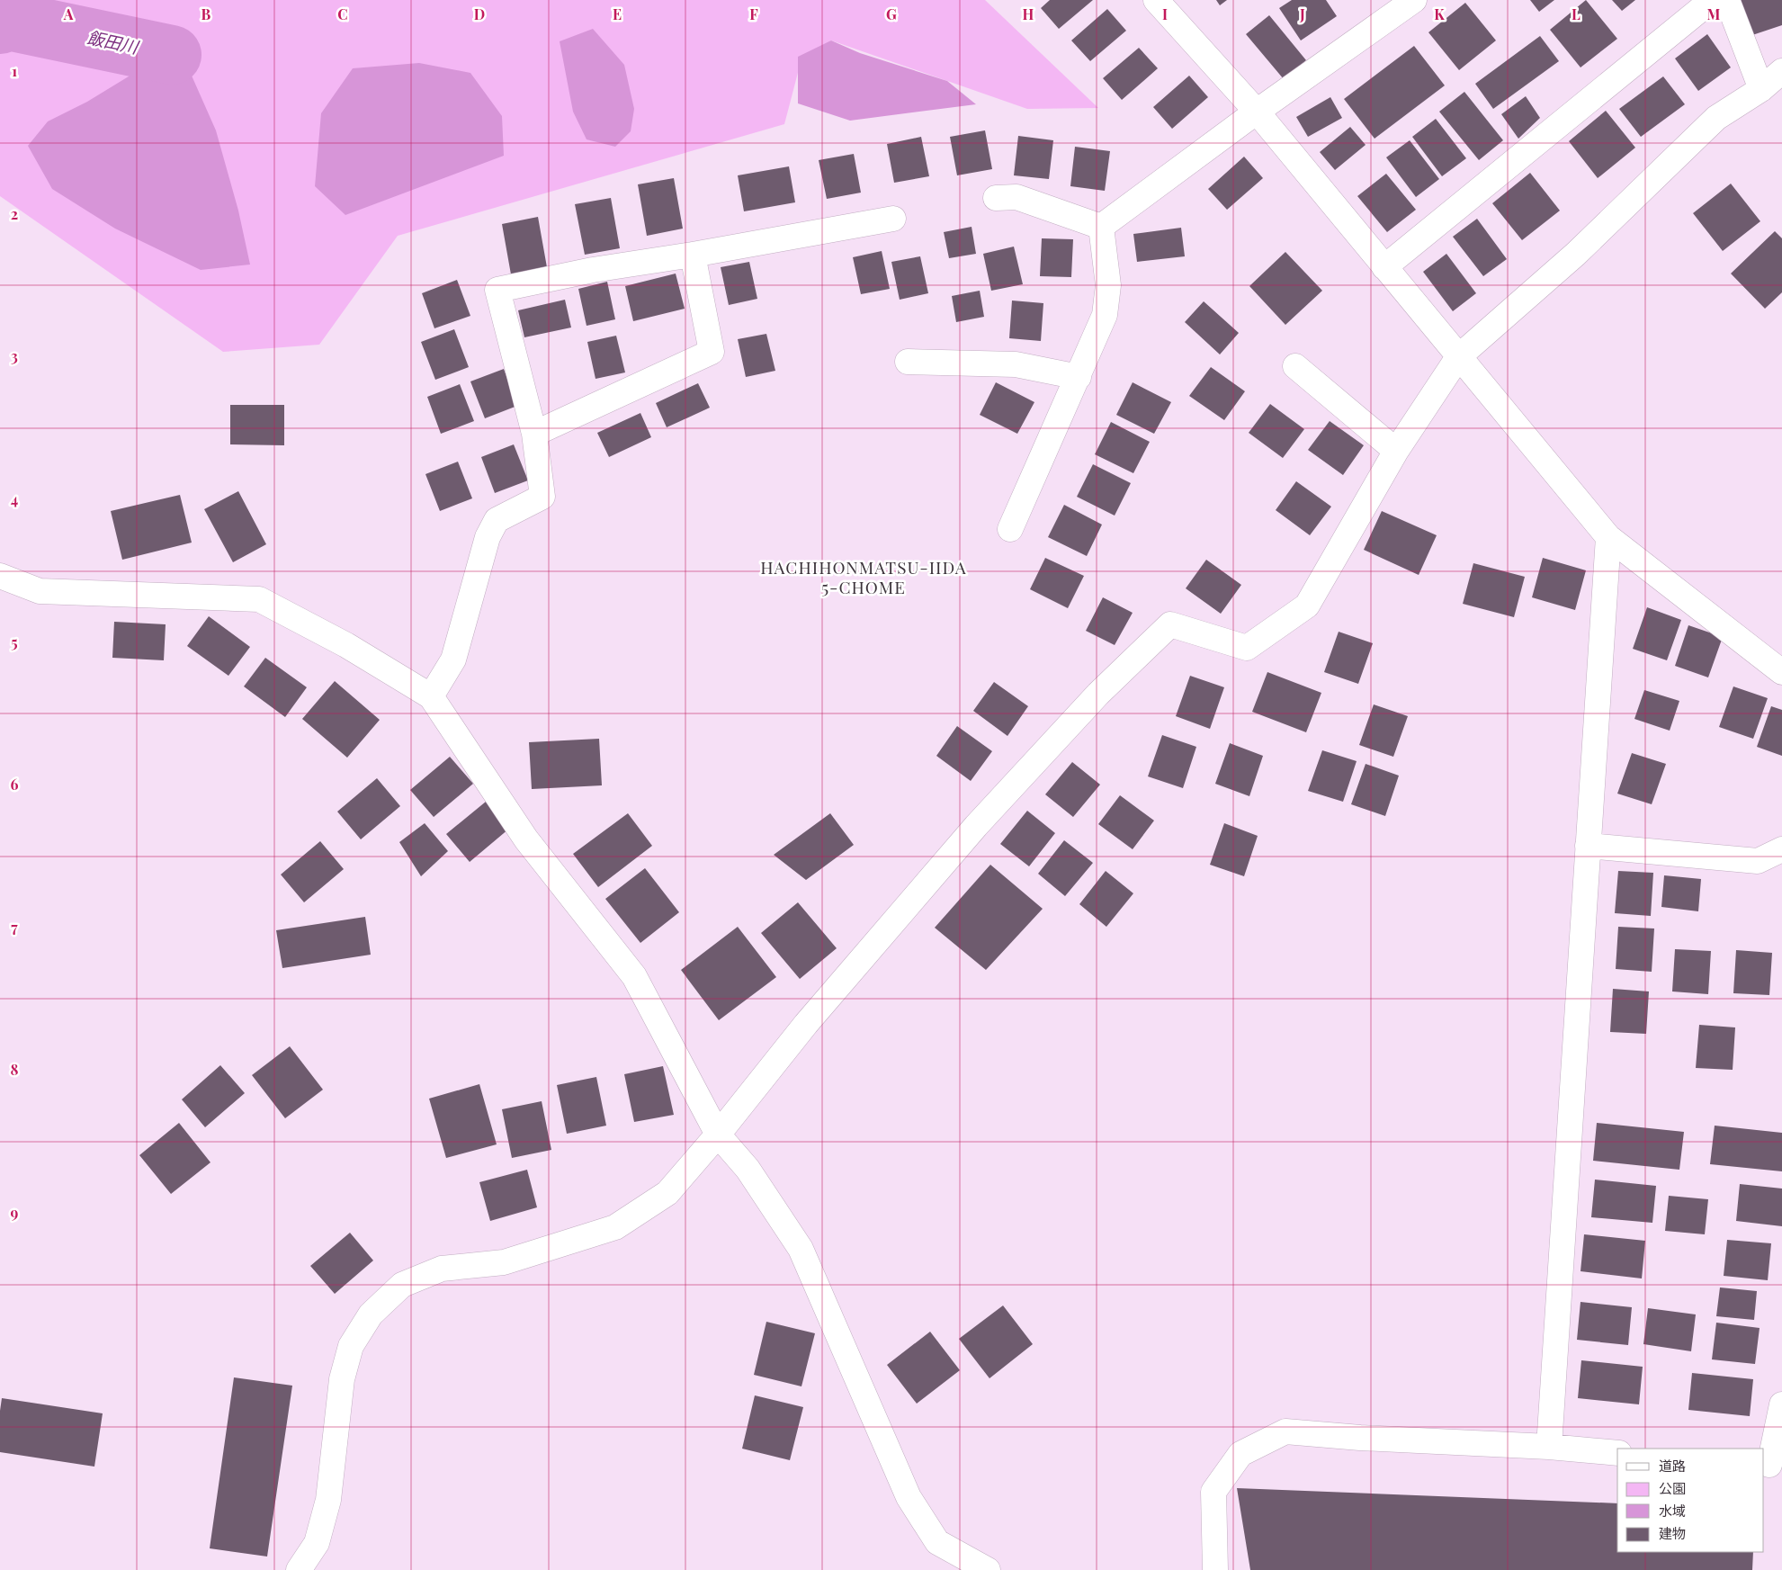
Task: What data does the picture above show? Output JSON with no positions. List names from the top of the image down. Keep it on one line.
{"districts":["HACHIHONMATSU-IIDA 5-CHOME"],"water":["飯田川"],"legend":["道路","公園","水域","建物"],"grid":{"columns":["A","B","C","D","E","F","G","H","I","J","K","L","M"],"rows":["1","2","3","4","5","6","7","8","9"]}}
